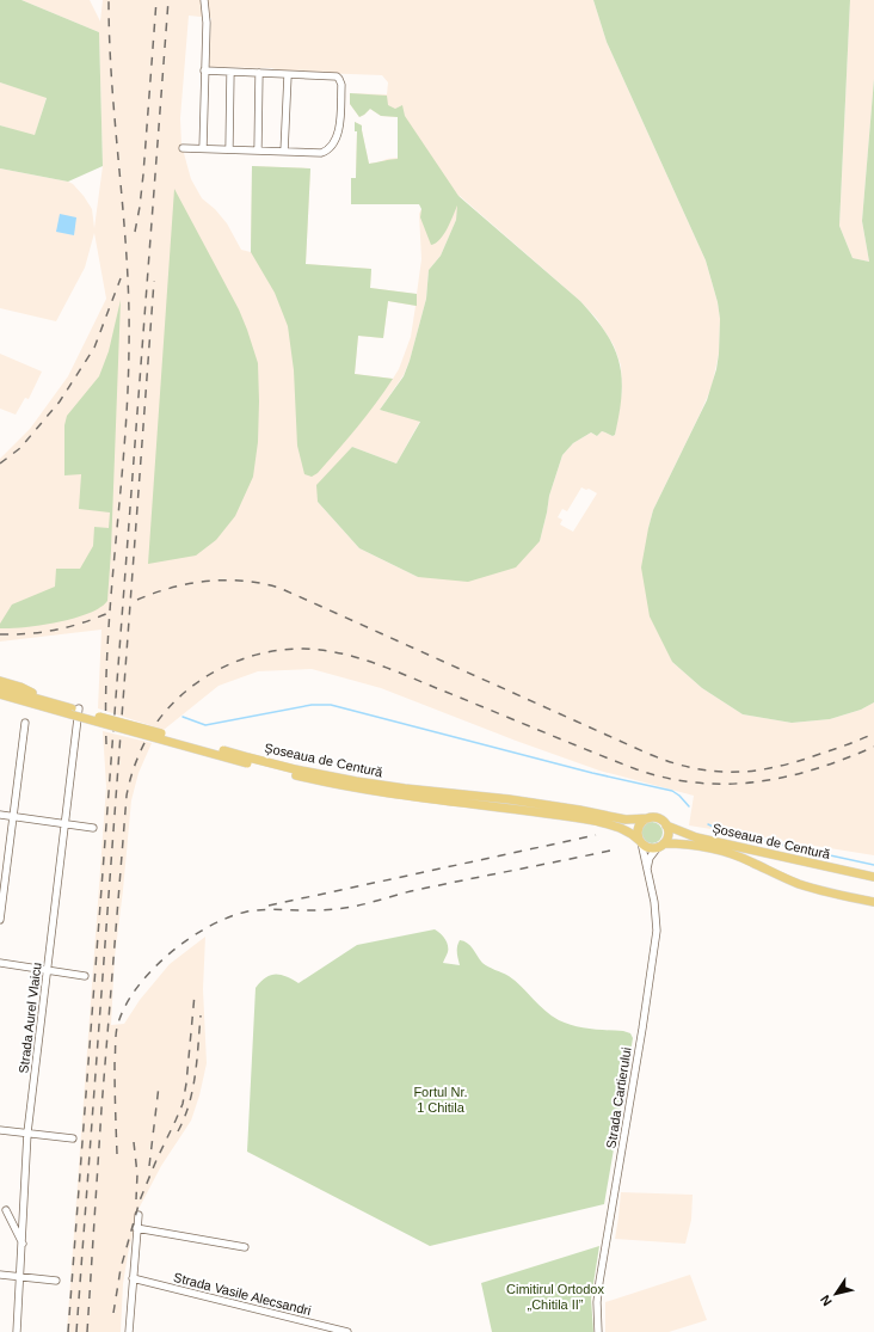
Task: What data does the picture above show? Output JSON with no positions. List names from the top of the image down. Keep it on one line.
{"streets":{"main road":["Șoseaua de Centură"],"street":["Strada Aurel Vlaicu","Strada Cartierului","Strada Vasile Alecsandri"]},"crossings":[["Șoseaua de Centură","Strada Aurel Vlaicu"],["Șoseaua de Centură","Strada Cartierului"]],"parks":["Fortul Nr. 1 Chitila","Cimitirul Ortodox „Chitila II”"],"north":"bottom left"}
